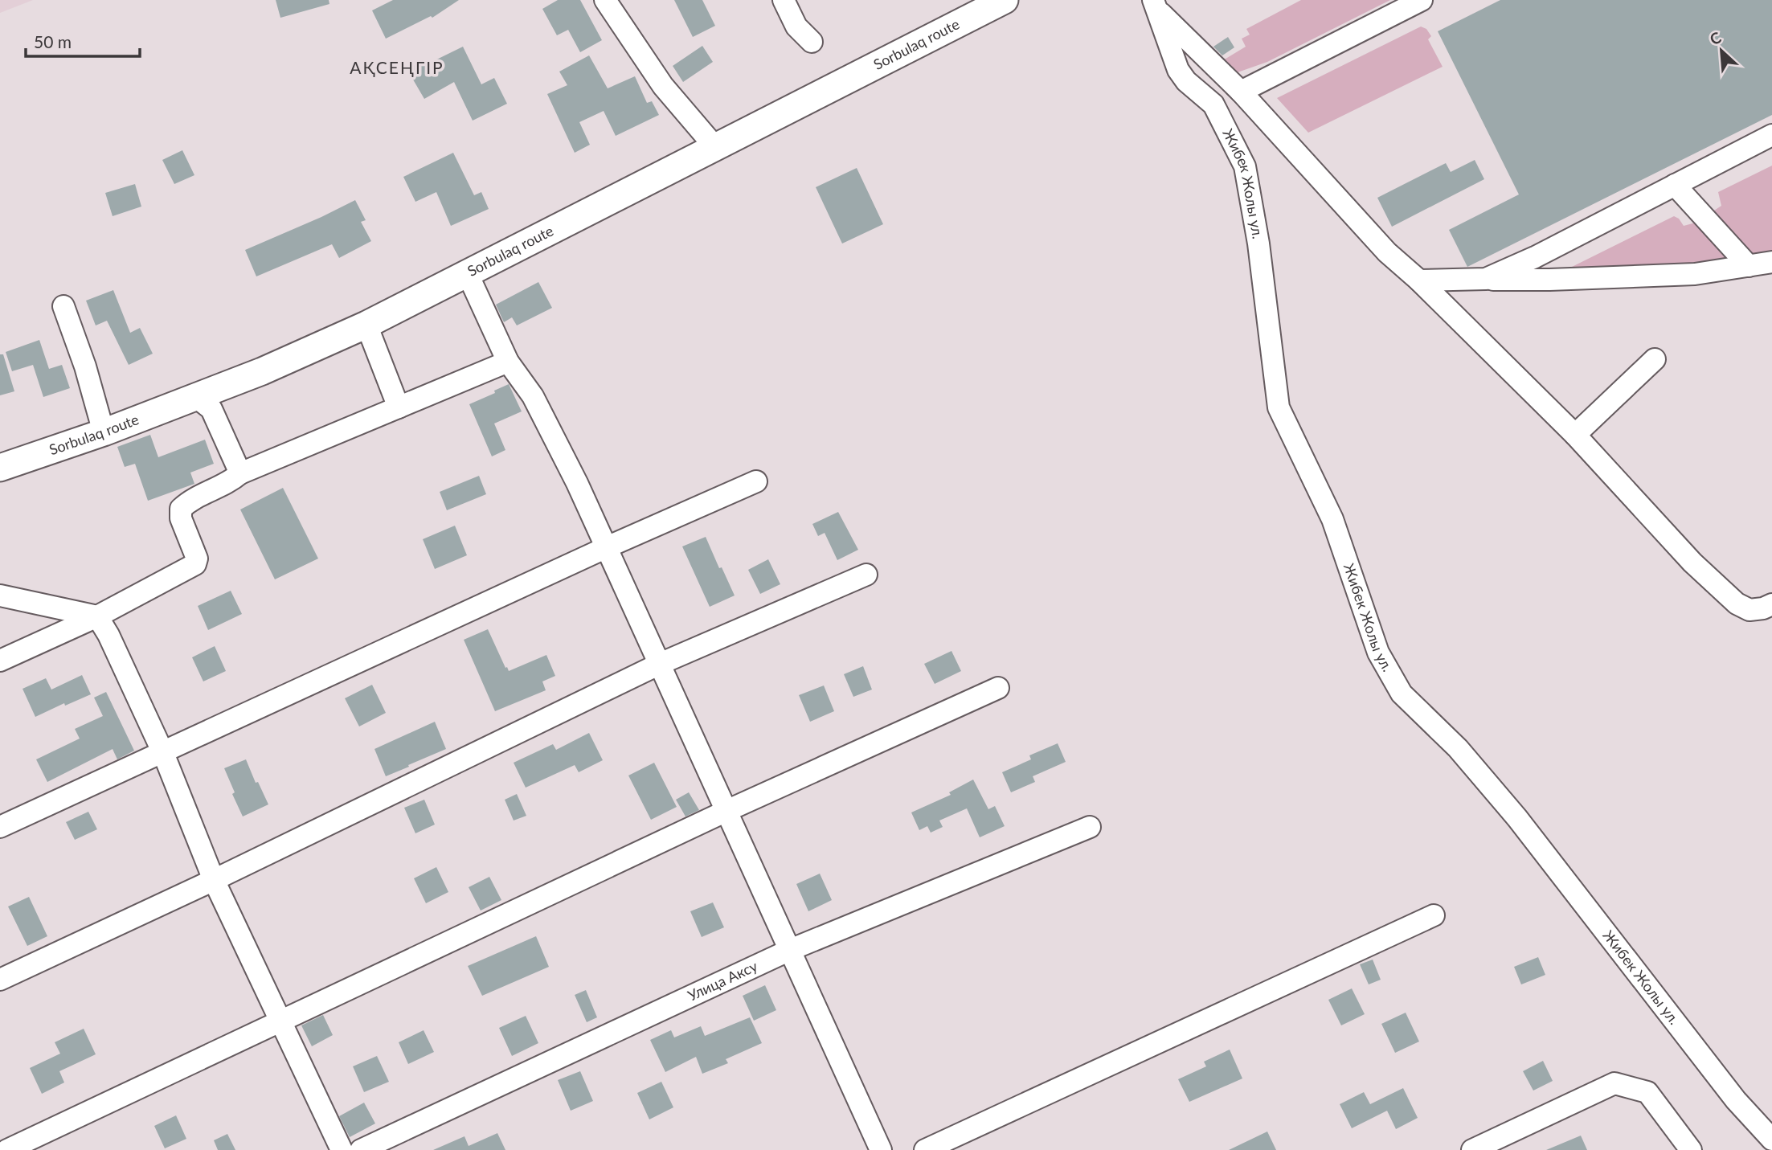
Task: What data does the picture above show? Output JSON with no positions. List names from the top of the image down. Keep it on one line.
{"streets":{"main road":["Sorbulaq route"],"street":["Жибек Жолы ул.","Улица Аксу"]},"districts":["АҚСЕҢГІР"],"scale_bar":"50 m","north":"top left"}
